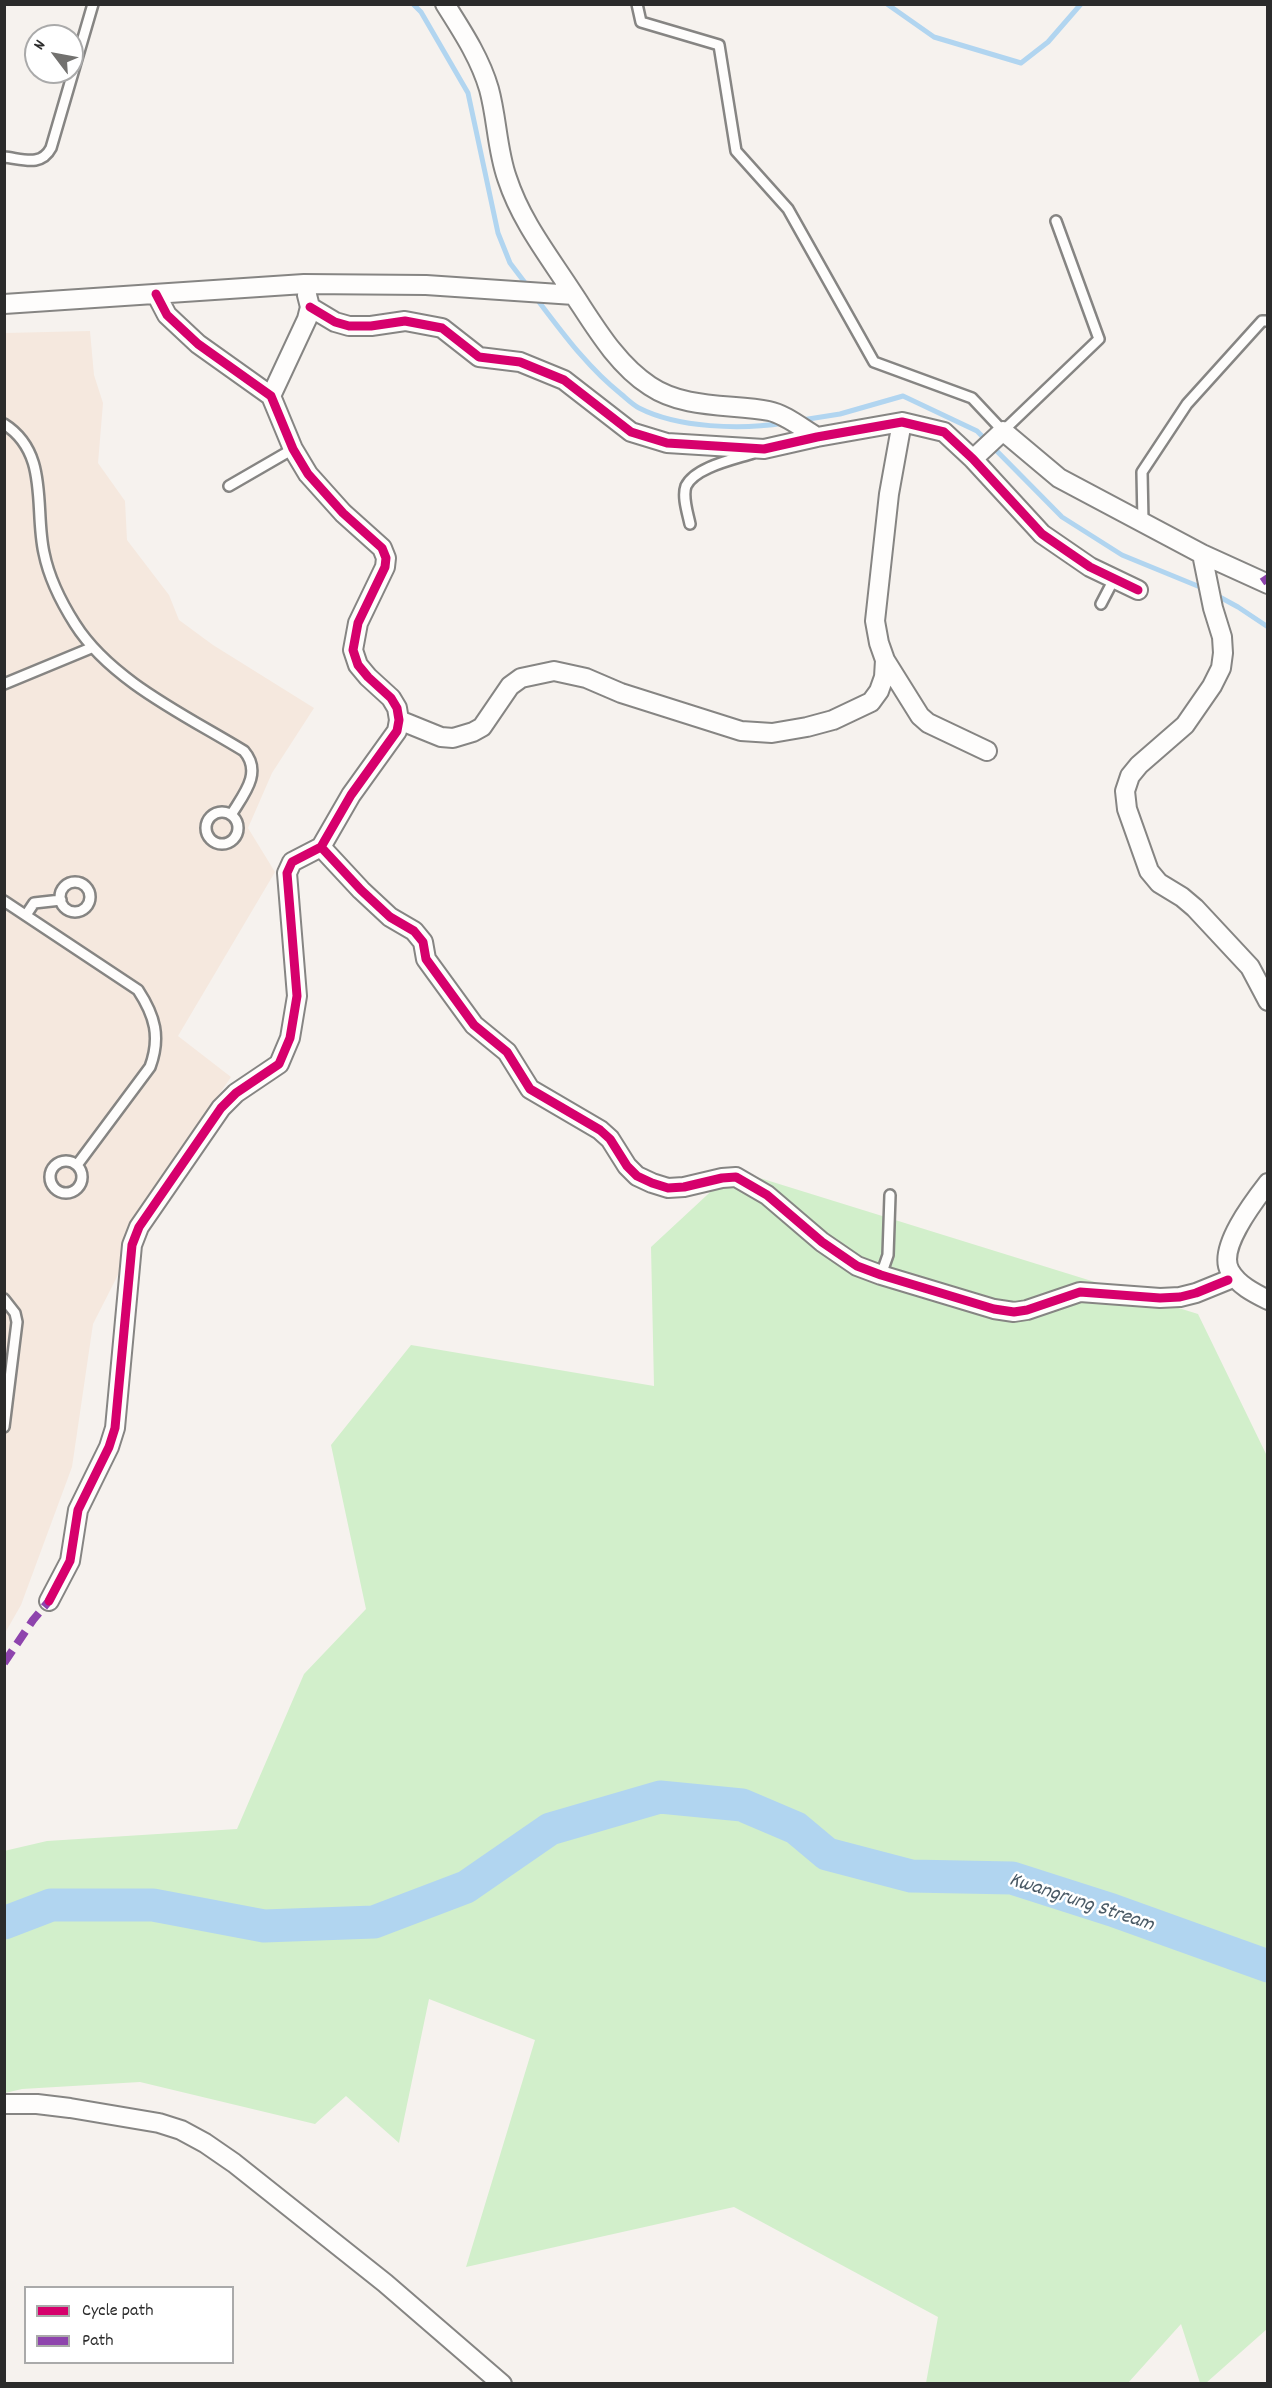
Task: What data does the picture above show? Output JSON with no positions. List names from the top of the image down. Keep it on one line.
{"water":["Kwangrung Stream"],"legend":["Cycle path","Path"],"north":"top left"}
